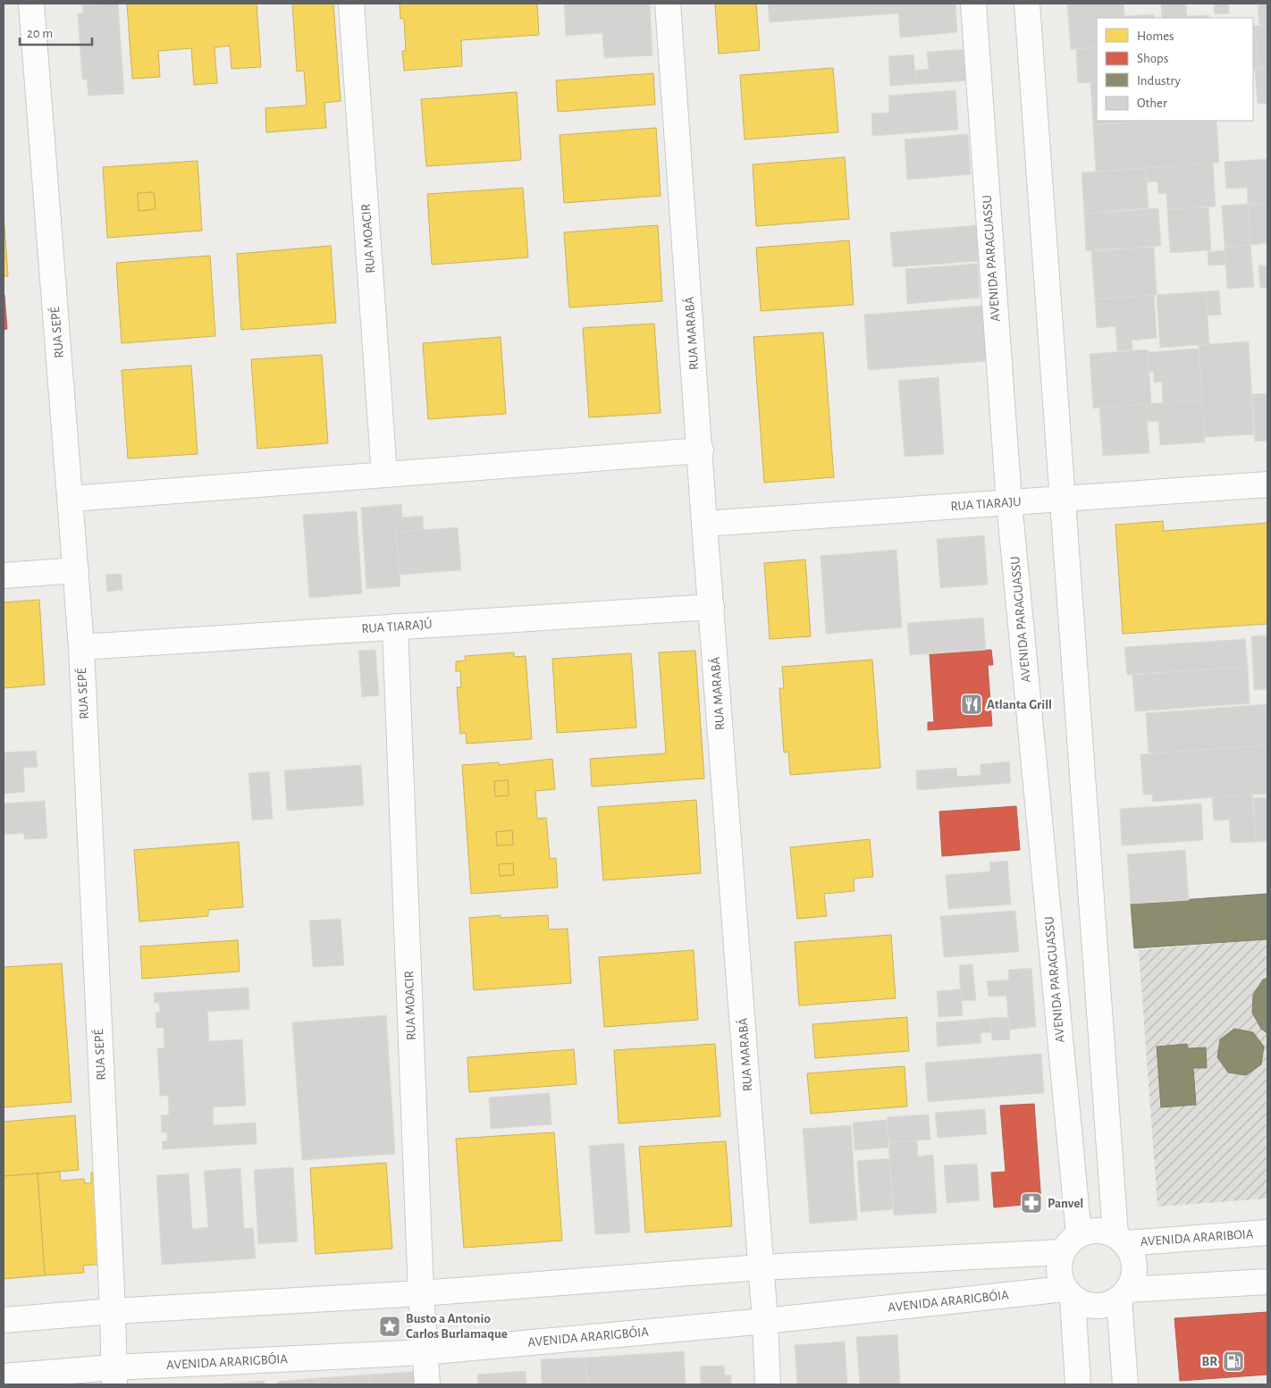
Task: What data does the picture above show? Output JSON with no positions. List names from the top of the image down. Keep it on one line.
{"streets":{"street":["RUA MOACIR","AVENIDA PARAGUASSU","RUA SEPÉ","RUA MARABÁ","RUA TIARAJU","RUA TIARAJÚ","AVENIDA ARARIBOIA","AVENIDA ARARIGBÓIA"]},"crossings":[["RUA MOACIR","RUA TIARAJÚ"],["RUA MOACIR","AVENIDA ARARIGBÓIA"],["AVENIDA PARAGUASSU","RUA TIARAJU"],["AVENIDA PARAGUASSU","AVENIDA ARARIBOIA"],["AVENIDA PARAGUASSU","AVENIDA ARARIGBÓIA"],["RUA SEPÉ","RUA TIARAJÚ"],["RUA SEPÉ","AVENIDA ARARIGBÓIA"],["RUA MARABÁ","RUA TIARAJU"],["RUA MARABÁ","RUA TIARAJÚ"],["RUA MARABÁ","AVENIDA ARARIGBÓIA"],["AVENIDA ARARIBOIA","AVENIDA ARARIGBÓIA"]],"places":{"restaurant":["Atlanta Grill"],"pharmacy":["Panvel"],"place":["Busto a Antonio Carlos Burlamaque"],"fuel station":["BR"]},"legend":["Homes","Shops","Industry","Other"],"scale_bar":"20 m"}
